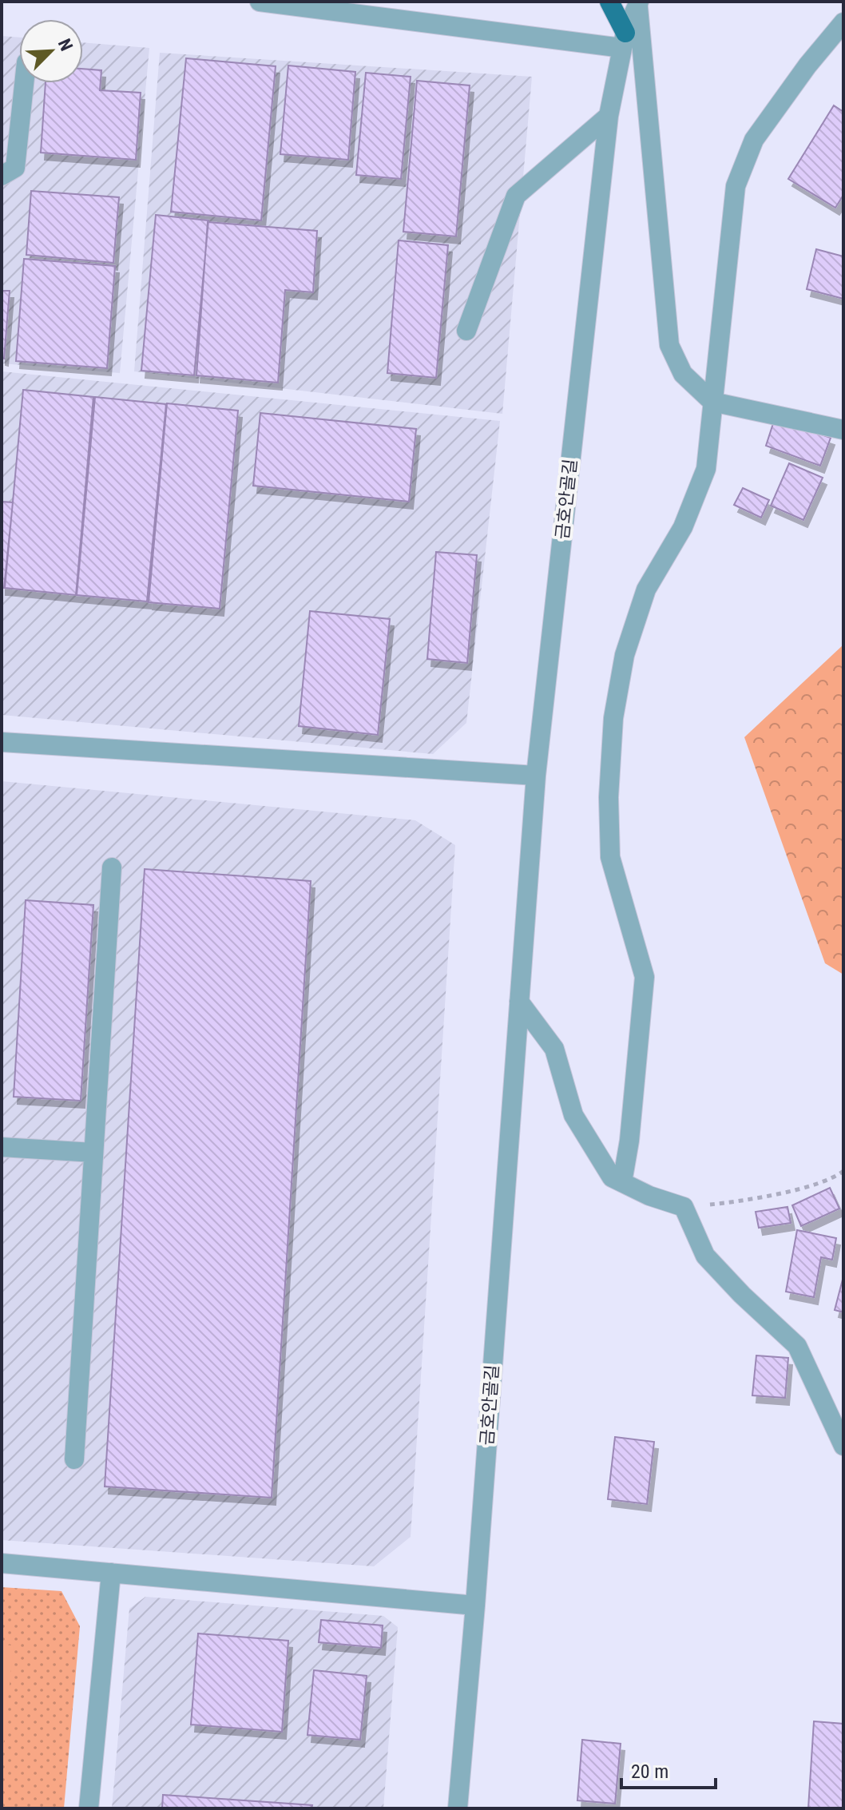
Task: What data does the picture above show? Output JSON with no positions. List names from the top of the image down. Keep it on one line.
{"streets":{"street":["금호안골길"]},"scale_bar":"20 m","north":"top right"}
